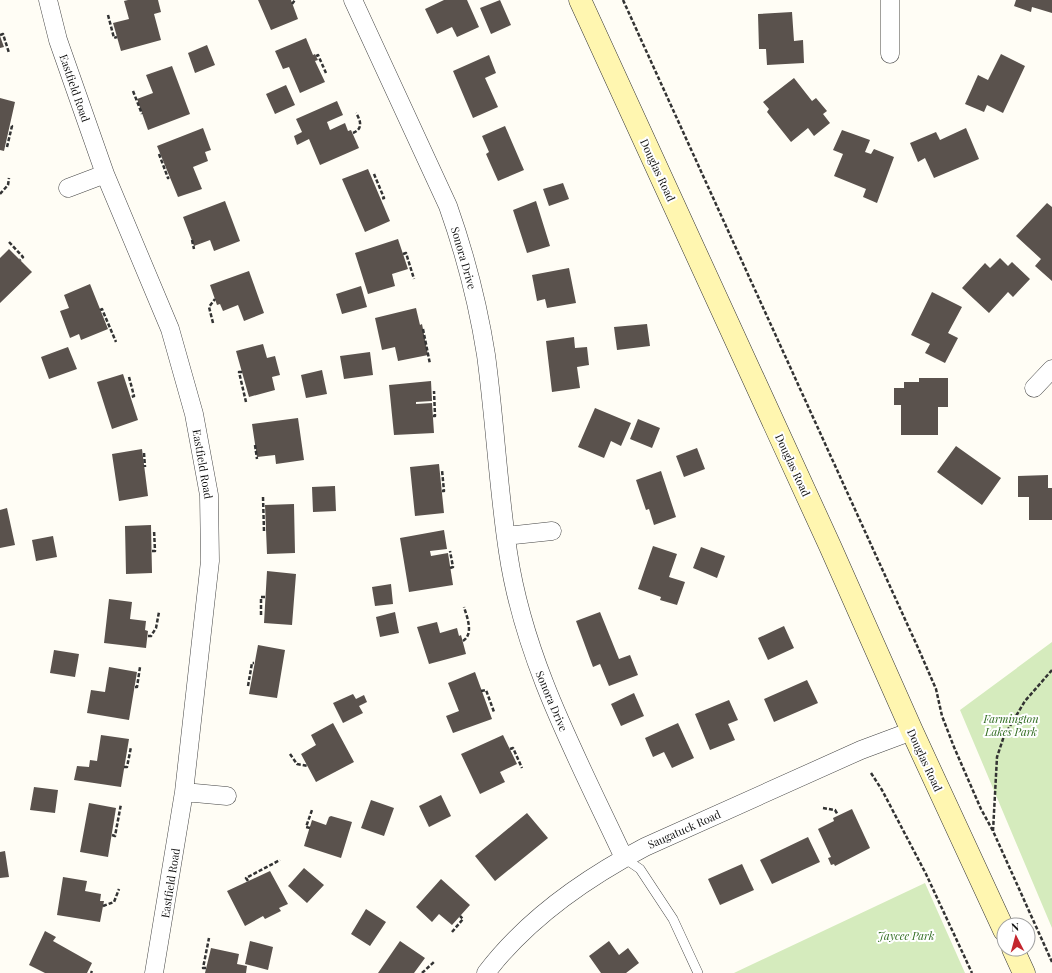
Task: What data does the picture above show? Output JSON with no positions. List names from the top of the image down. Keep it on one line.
{"streets":{"street":["Eastfield Road","Douglas Road","Sonora Drive","Saugatuck Road"]},"crossings":[["Douglas Road","Saugatuck Road"],["Sonora Drive","Saugatuck Road"]],"parks":["Farmington Lakes Park","Jaycee Park"],"north":"top"}
